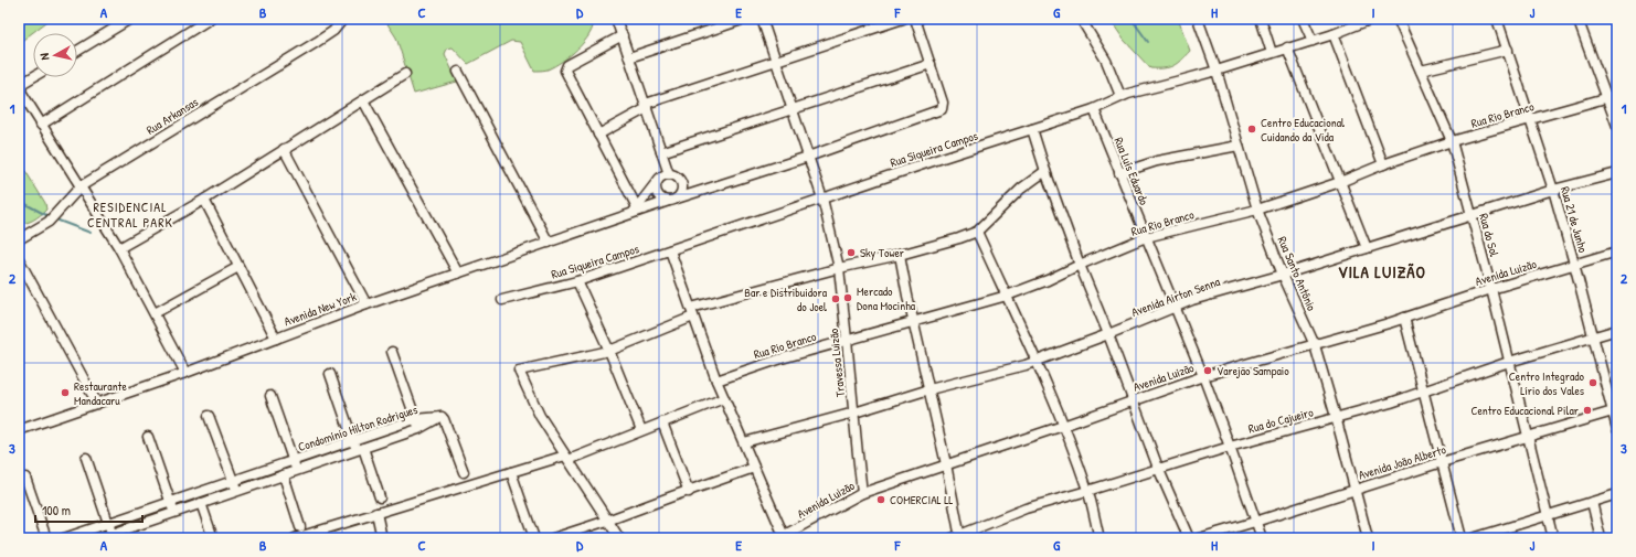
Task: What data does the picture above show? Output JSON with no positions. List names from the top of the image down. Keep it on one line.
{"streets":{"street":["Rua Rio Branco","Rua Arkansas","Rua Siqueira Campos","Rua Luís Eduardo","Rua 21 de Junho","Rua do Sol","Avenida Luizão","Rua Santo Antônio","Avenida Airton Senna","Avenida New York","Travessa Luizão","Rua do Cajueiro","Condomínio Hilton Rodrigues","Avenida João Alberto"]},"crossings":[["Rua Rio Branco","Rua Luís Eduardo"],["Rua Rio Branco","Rua 21 de Junho"],["Rua Rio Branco","Rua do Sol"],["Rua Rio Branco","Rua Santo Antônio"],["Rua Rio Branco","Travessa Luizão"],["Rua Siqueira Campos","Rua Luís Eduardo"],["Rua Siqueira Campos","Rua Santo Antônio"],["Rua Siqueira Campos","Travessa Luizão"],["Rua Luís Eduardo","Avenida Luizão"],["Rua Luís Eduardo","Avenida Airton Senna"],["Rua Luís Eduardo","Rua do Cajueiro"],["Rua Luís Eduardo","Avenida João Alberto"],["Rua 21 de Junho","Avenida Luizão"],["Rua 21 de Junho","Avenida Airton Senna"],["Rua 21 de Junho","Rua do Cajueiro"],["Rua 21 de Junho","Avenida João Alberto"],["Rua do Sol","Avenida Luizão"],["Rua do Sol","Avenida Airton Senna"],["Rua do Sol","Rua do Cajueiro"],["Rua do Sol","Avenida João Alberto"],["Avenida Luizão","Rua Santo Antônio"],["Avenida Luizão","Travessa Luizão"],["Rua Santo Antônio","Avenida Airton Senna"],["Rua Santo Antônio","Rua do Cajueiro"],["Rua Santo Antônio","Avenida João Alberto"],["Avenida Airton Senna","Travessa Luizão"],["Avenida New York","Travessa Luizão"]],"districts":["RESIDENCIAL CENTRAL PARK","VILA LUIZÃO"],"places":["Centro Educacional Cuidando da Vida","Sky Tower","Mercado Dona Mocinha","Bar e Distribuidora do Joel","Varejão Sampaio","Centro Integrado Lírio dos Vales","Restaurante Mandacaru","Centro Educacional Pilar","COMERCIAL LL"],"scale_bar":"100 m","north":"left","grid":{"columns":["A","B","C","D","E","F","G","H","I","J"],"rows":["1","2","3"]}}
